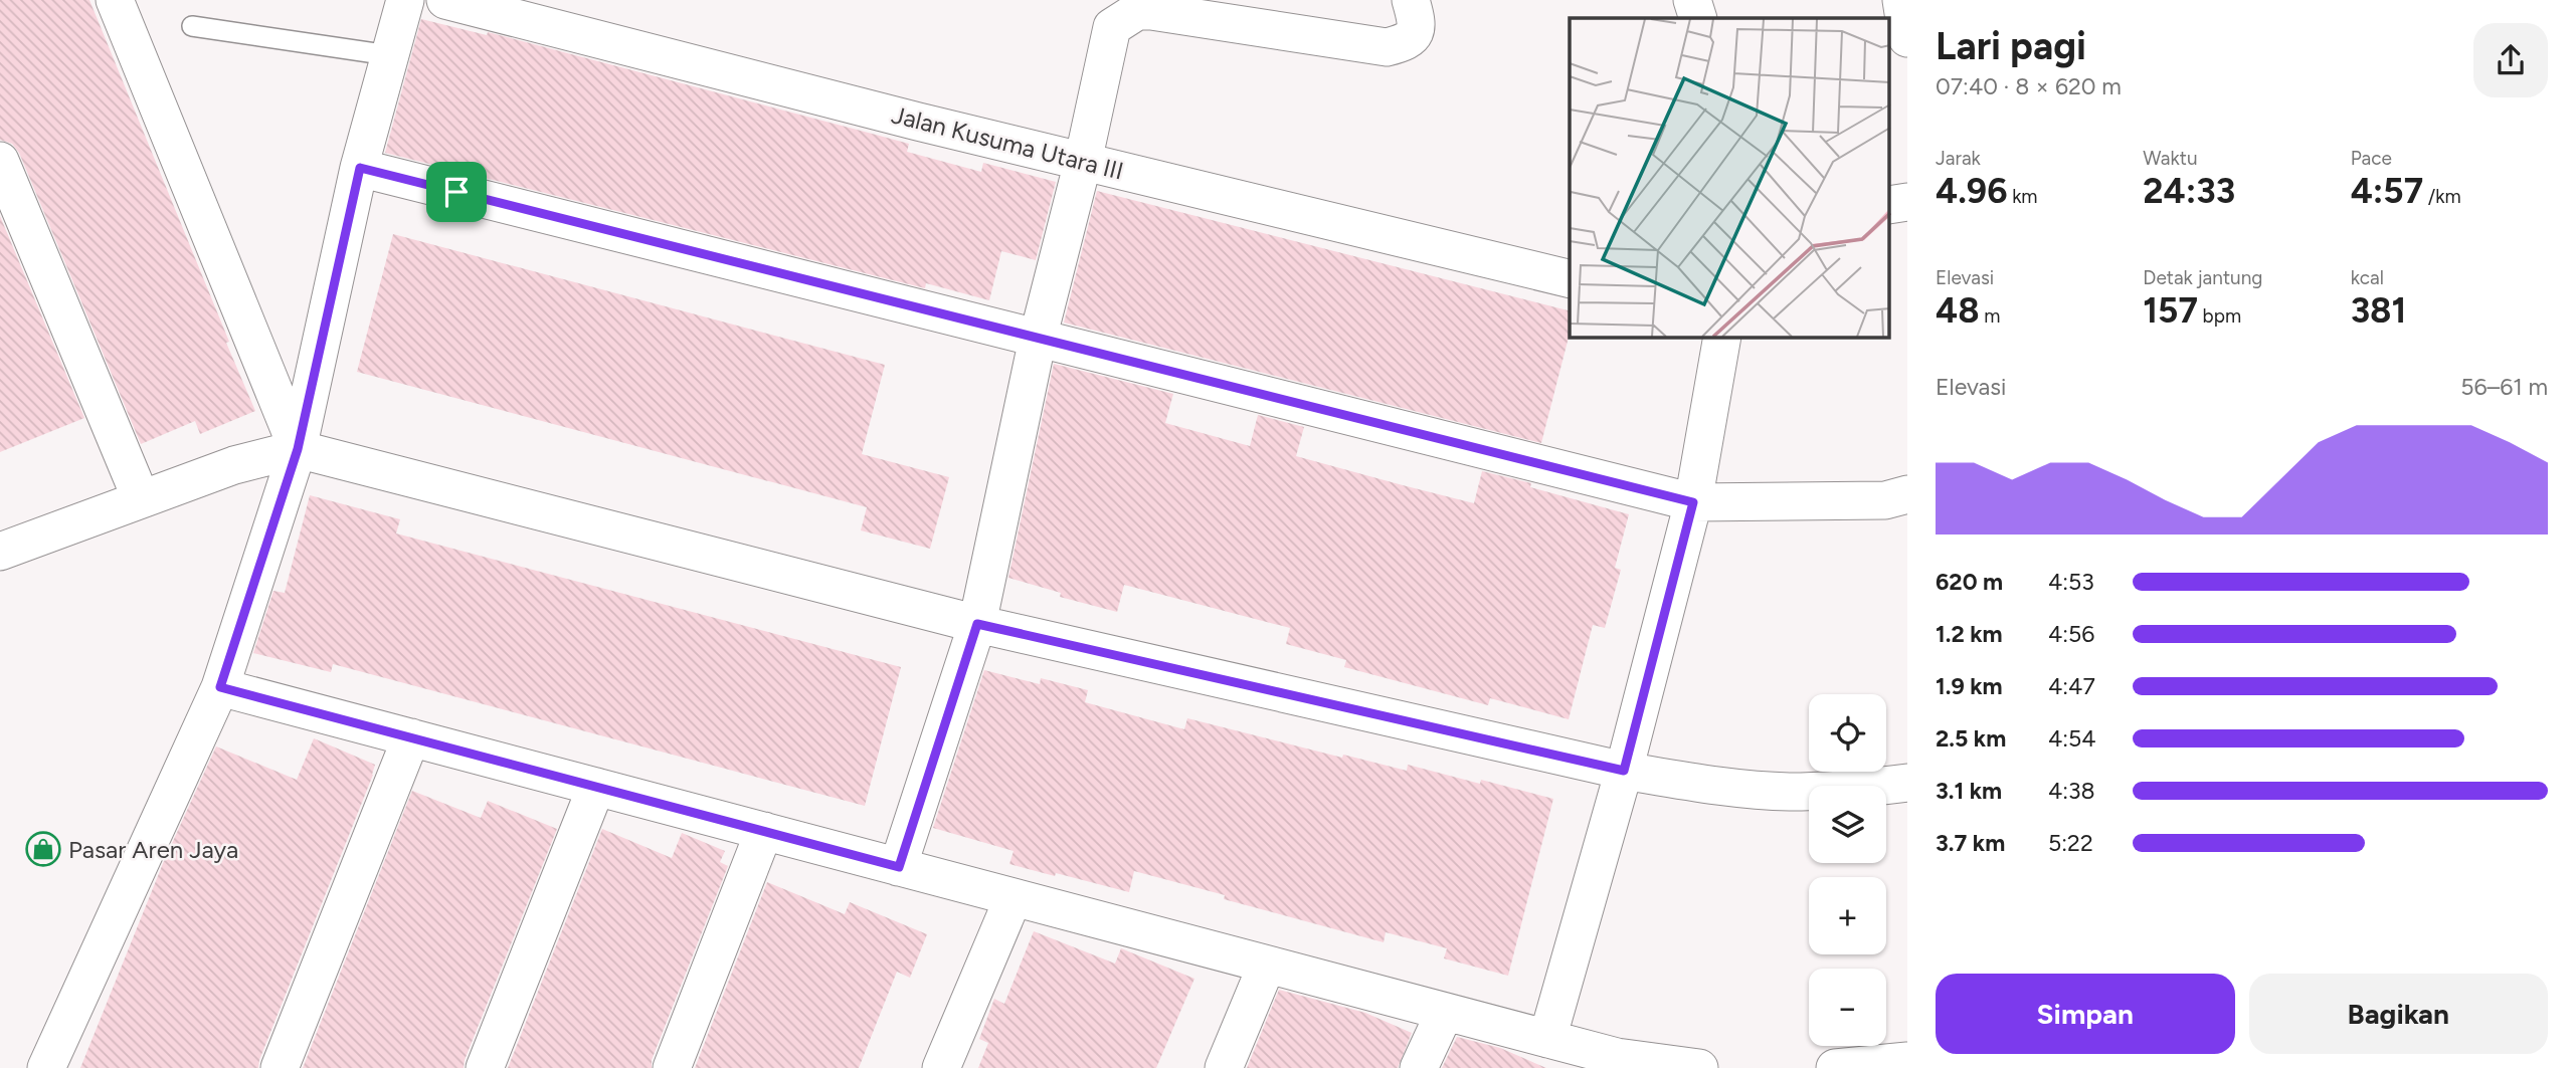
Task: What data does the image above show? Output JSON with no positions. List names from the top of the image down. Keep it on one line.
{"streets":{"street":["Jalan Kusuma Utara III"]},"places":{"shop":["Pasar Aren Jaya"]},"page":{"heading":["Lari pagi","07:40 · 8 × 620 m"],"stats":[["Jarak","4.96 km"],["Waktu","24:33"],["Pace","4:57 /km"],["Elevasi","48 m"],["Detak jantung","157 bpm"],["kcal","381"]],"chart":["Elevasi","56–61 m"],"list":[{"name":"620 m","note":"4:53"},{"name":"1.2 km","note":"4:56"},{"name":"1.9 km","note":"4:47"},{"name":"2.5 km","note":"4:54"},{"name":"3.1 km","note":"4:38"},{"name":"3.7 km","note":"5:22"}],"map_buttons":["+","−"],"buttons":["Simpan","Bagikan"]}}
